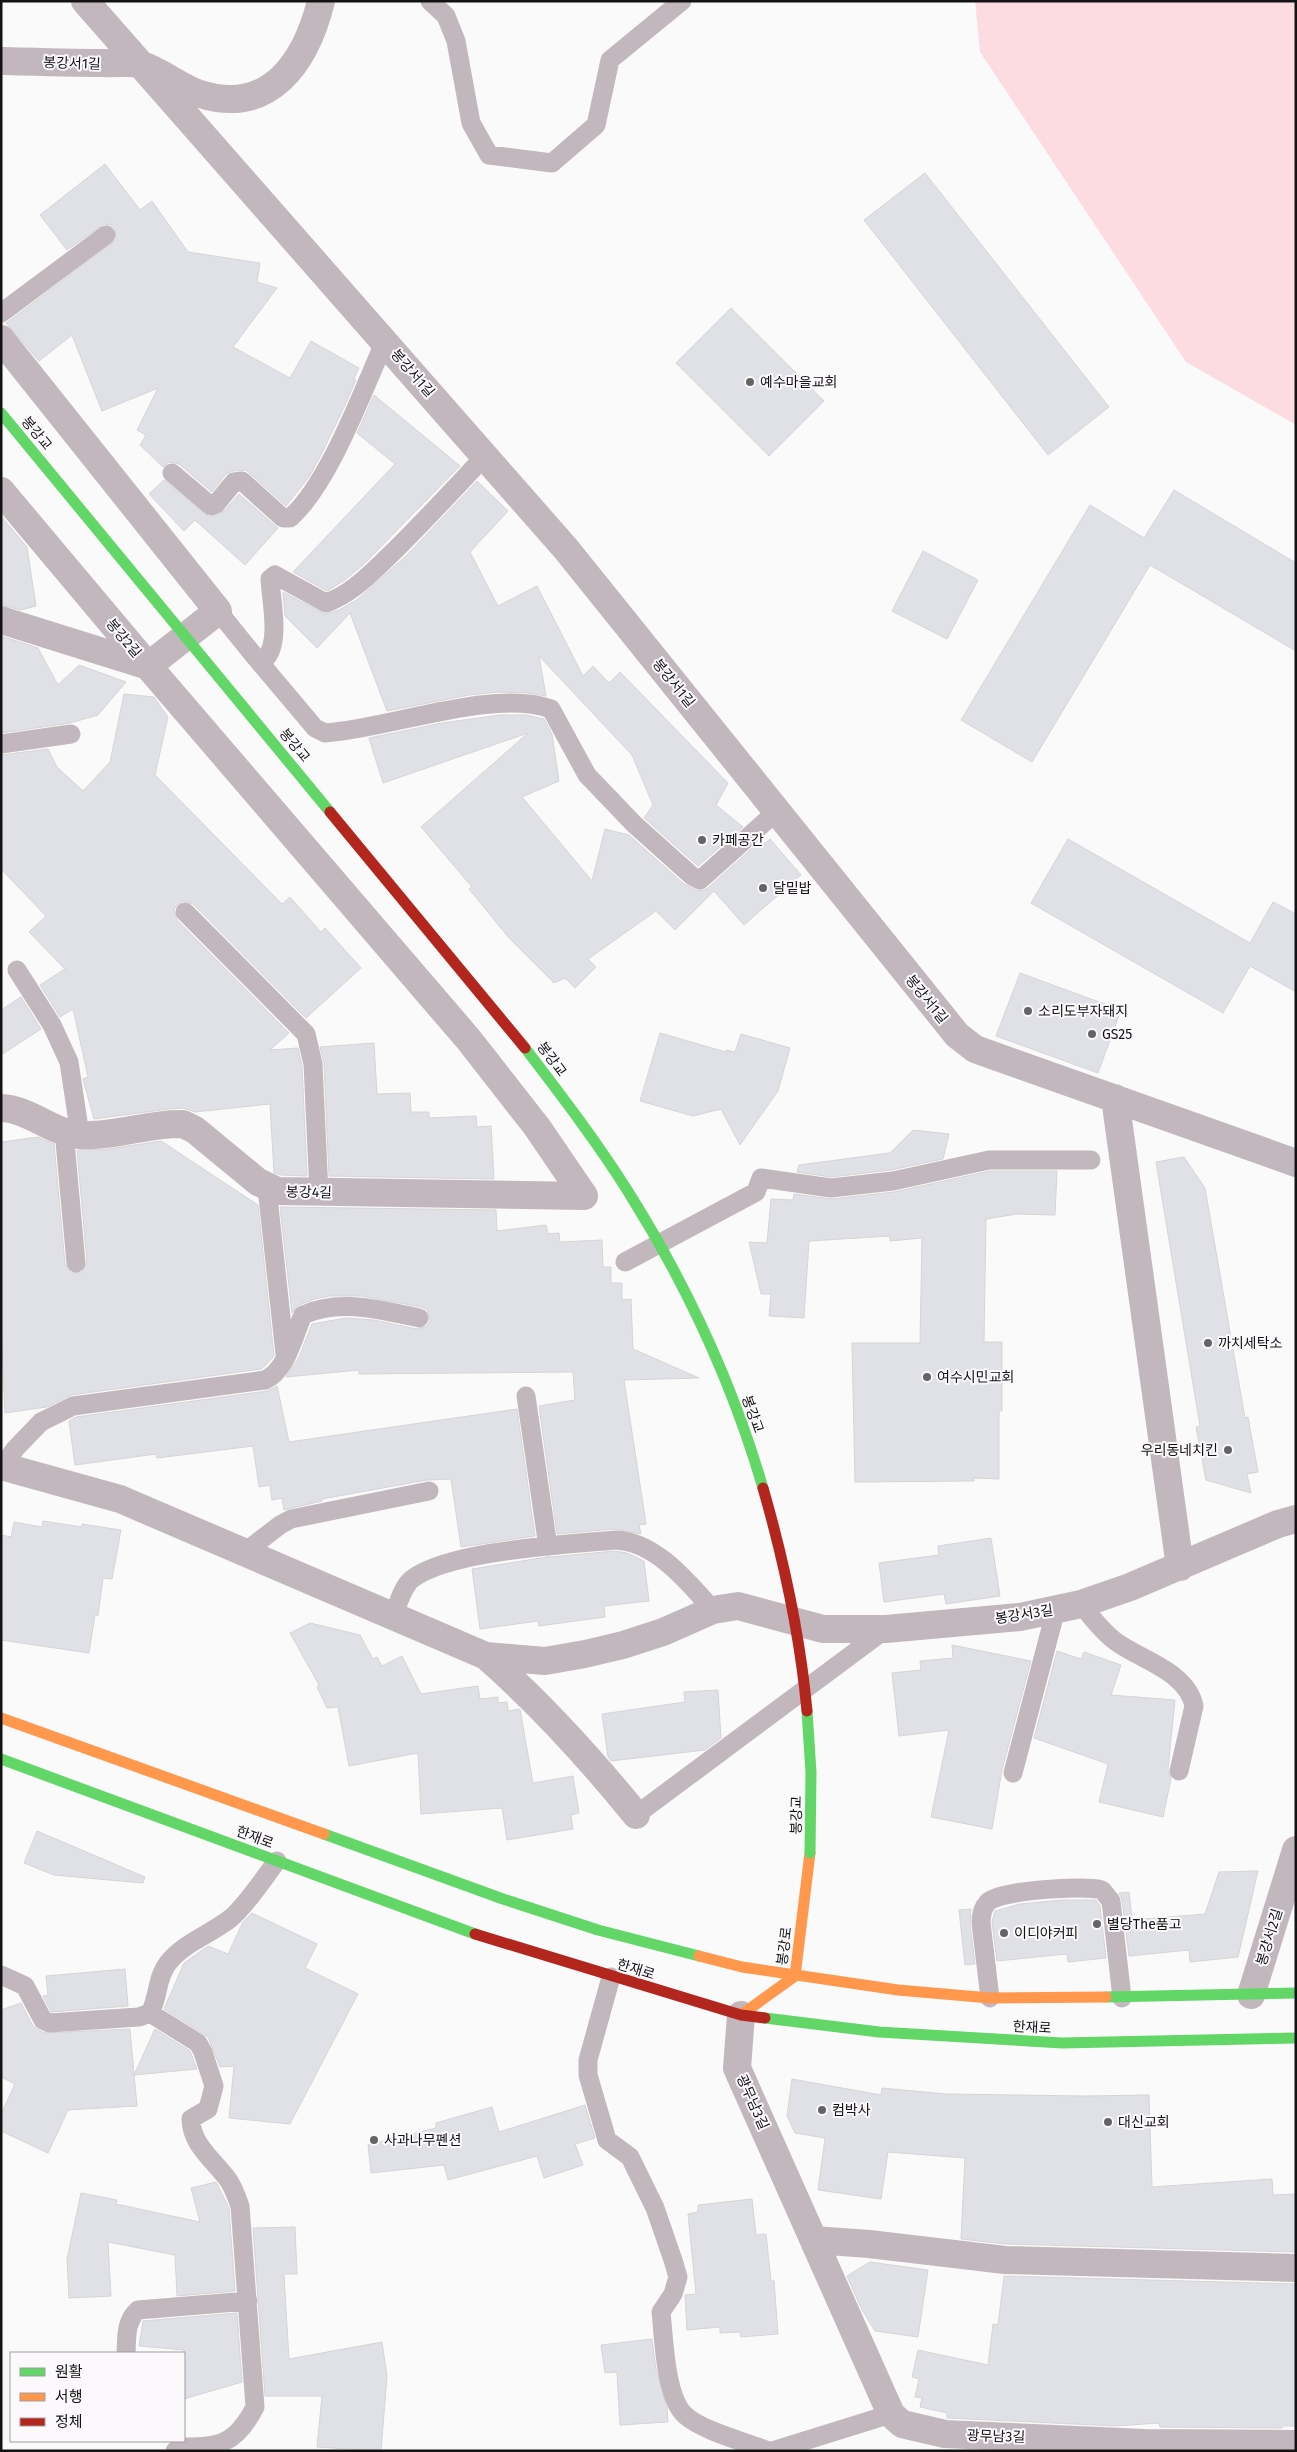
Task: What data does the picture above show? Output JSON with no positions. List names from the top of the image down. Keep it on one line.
{"streets":{"street":["봉강서1길","봉강교","봉강2길","봉강4길","봉강서3길","한재로","봉강서2길","봉강로","광무남3길"]},"crossings":[["봉강교","봉강로"],["봉강2길","봉강4길"],["한재로","봉강서2길"],["한재로","봉강로"],["한재로","광무남3길"],["봉강로","광무남3길"]],"places":["예수마을교회","카페공간","달밑밥","소리도부자돼지","GS25","까치세탁소","여수시민교회","우리동네치킨","별당The품고","이디야커피","컴박사","대신교회","사과나무펜션"],"legend":["원활","서행","정체"]}
